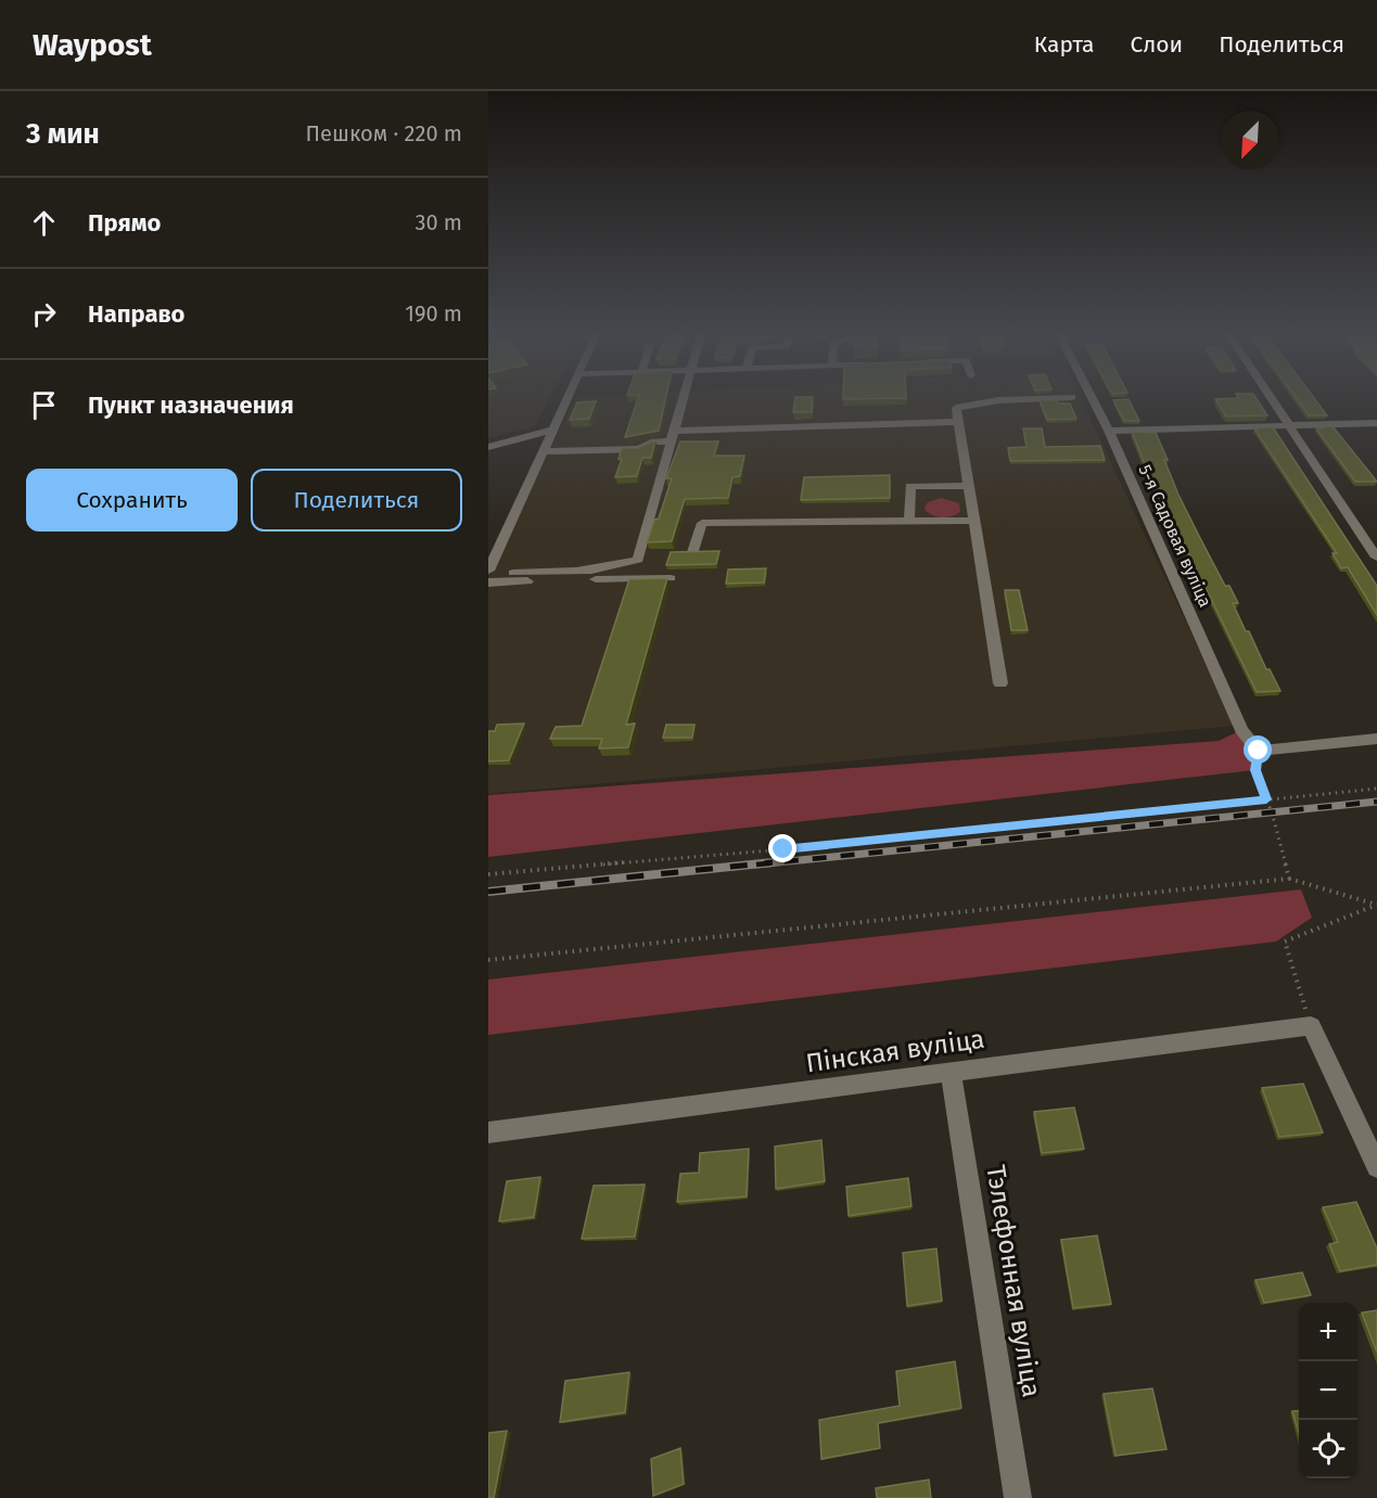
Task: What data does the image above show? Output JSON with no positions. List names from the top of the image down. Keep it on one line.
{"streets":{"street":["5-я Садовая вуліца","Пінская вуліца","Тэлефонная вуліца"]},"crossings":[["Пінская вуліца","Тэлефонная вуліца"]],"north":"bottom left","page":{"header":"Waypost","nav":["Карта","Слои","Поделиться"],"heading":["3 мин","Пешком · 220 m"],"list":[["Прямо","30 m"],["Направо","190 m"],"Пункт назначения"],"buttons":["Сохранить","Поделиться"],"map_buttons":["+","−"]}}
